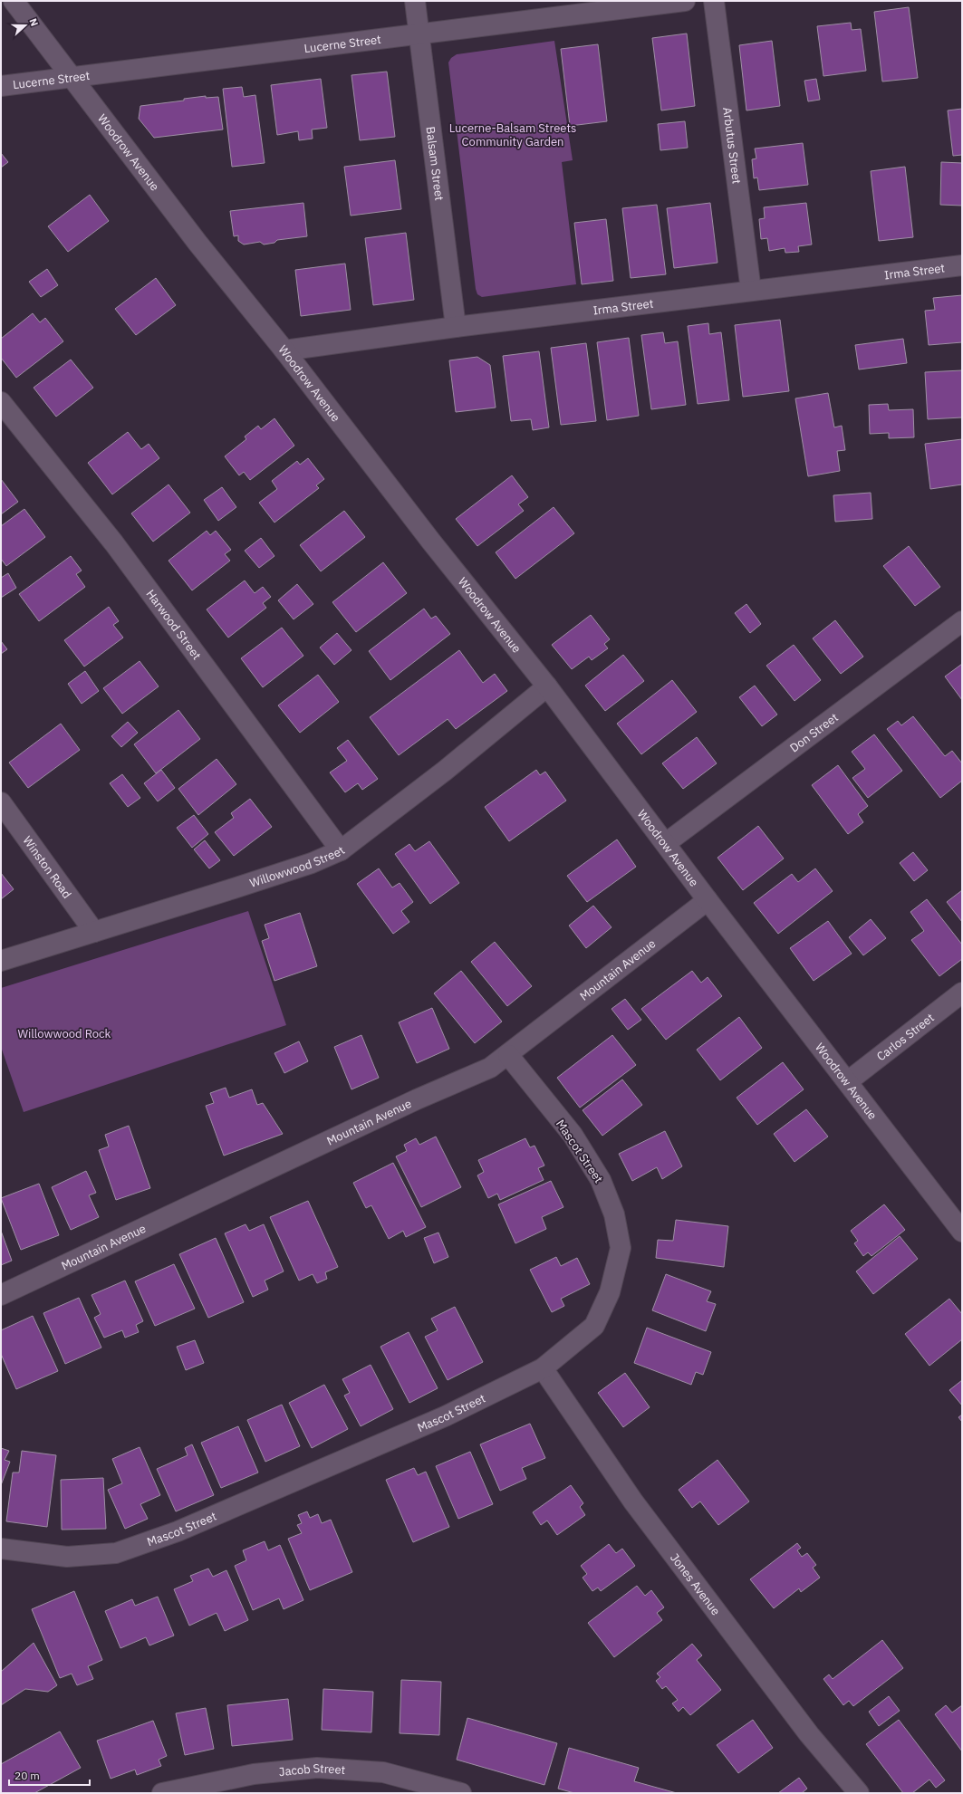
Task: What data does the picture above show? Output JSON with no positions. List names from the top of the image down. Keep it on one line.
{"streets":{"street":["Lucerne Street","Arbutus Street","Woodrow Avenue","Balsam Street","Irma Street","Harwood Street","Don Street","Willowwood Street","Winston Road","Mountain Avenue","Carlos Street","Mascot Street","Jones Avenue","Jacob Street"]},"crossings":[["Lucerne Street","Woodrow Avenue"],["Lucerne Street","Balsam Street"],["Arbutus Street","Irma Street"],["Woodrow Avenue","Irma Street"],["Woodrow Avenue","Don Street"],["Woodrow Avenue","Willowwood Street"],["Woodrow Avenue","Mountain Avenue"],["Woodrow Avenue","Carlos Street"],["Balsam Street","Irma Street"],["Harwood Street","Willowwood Street"],["Willowwood Street","Winston Road"],["Mountain Avenue","Mascot Street"],["Mascot Street","Jones Avenue"]],"parks":["Lucerne-Balsam Streets Community Garden","Willowwood Rock"],"scale_bar":"20 m","north":"right"}
